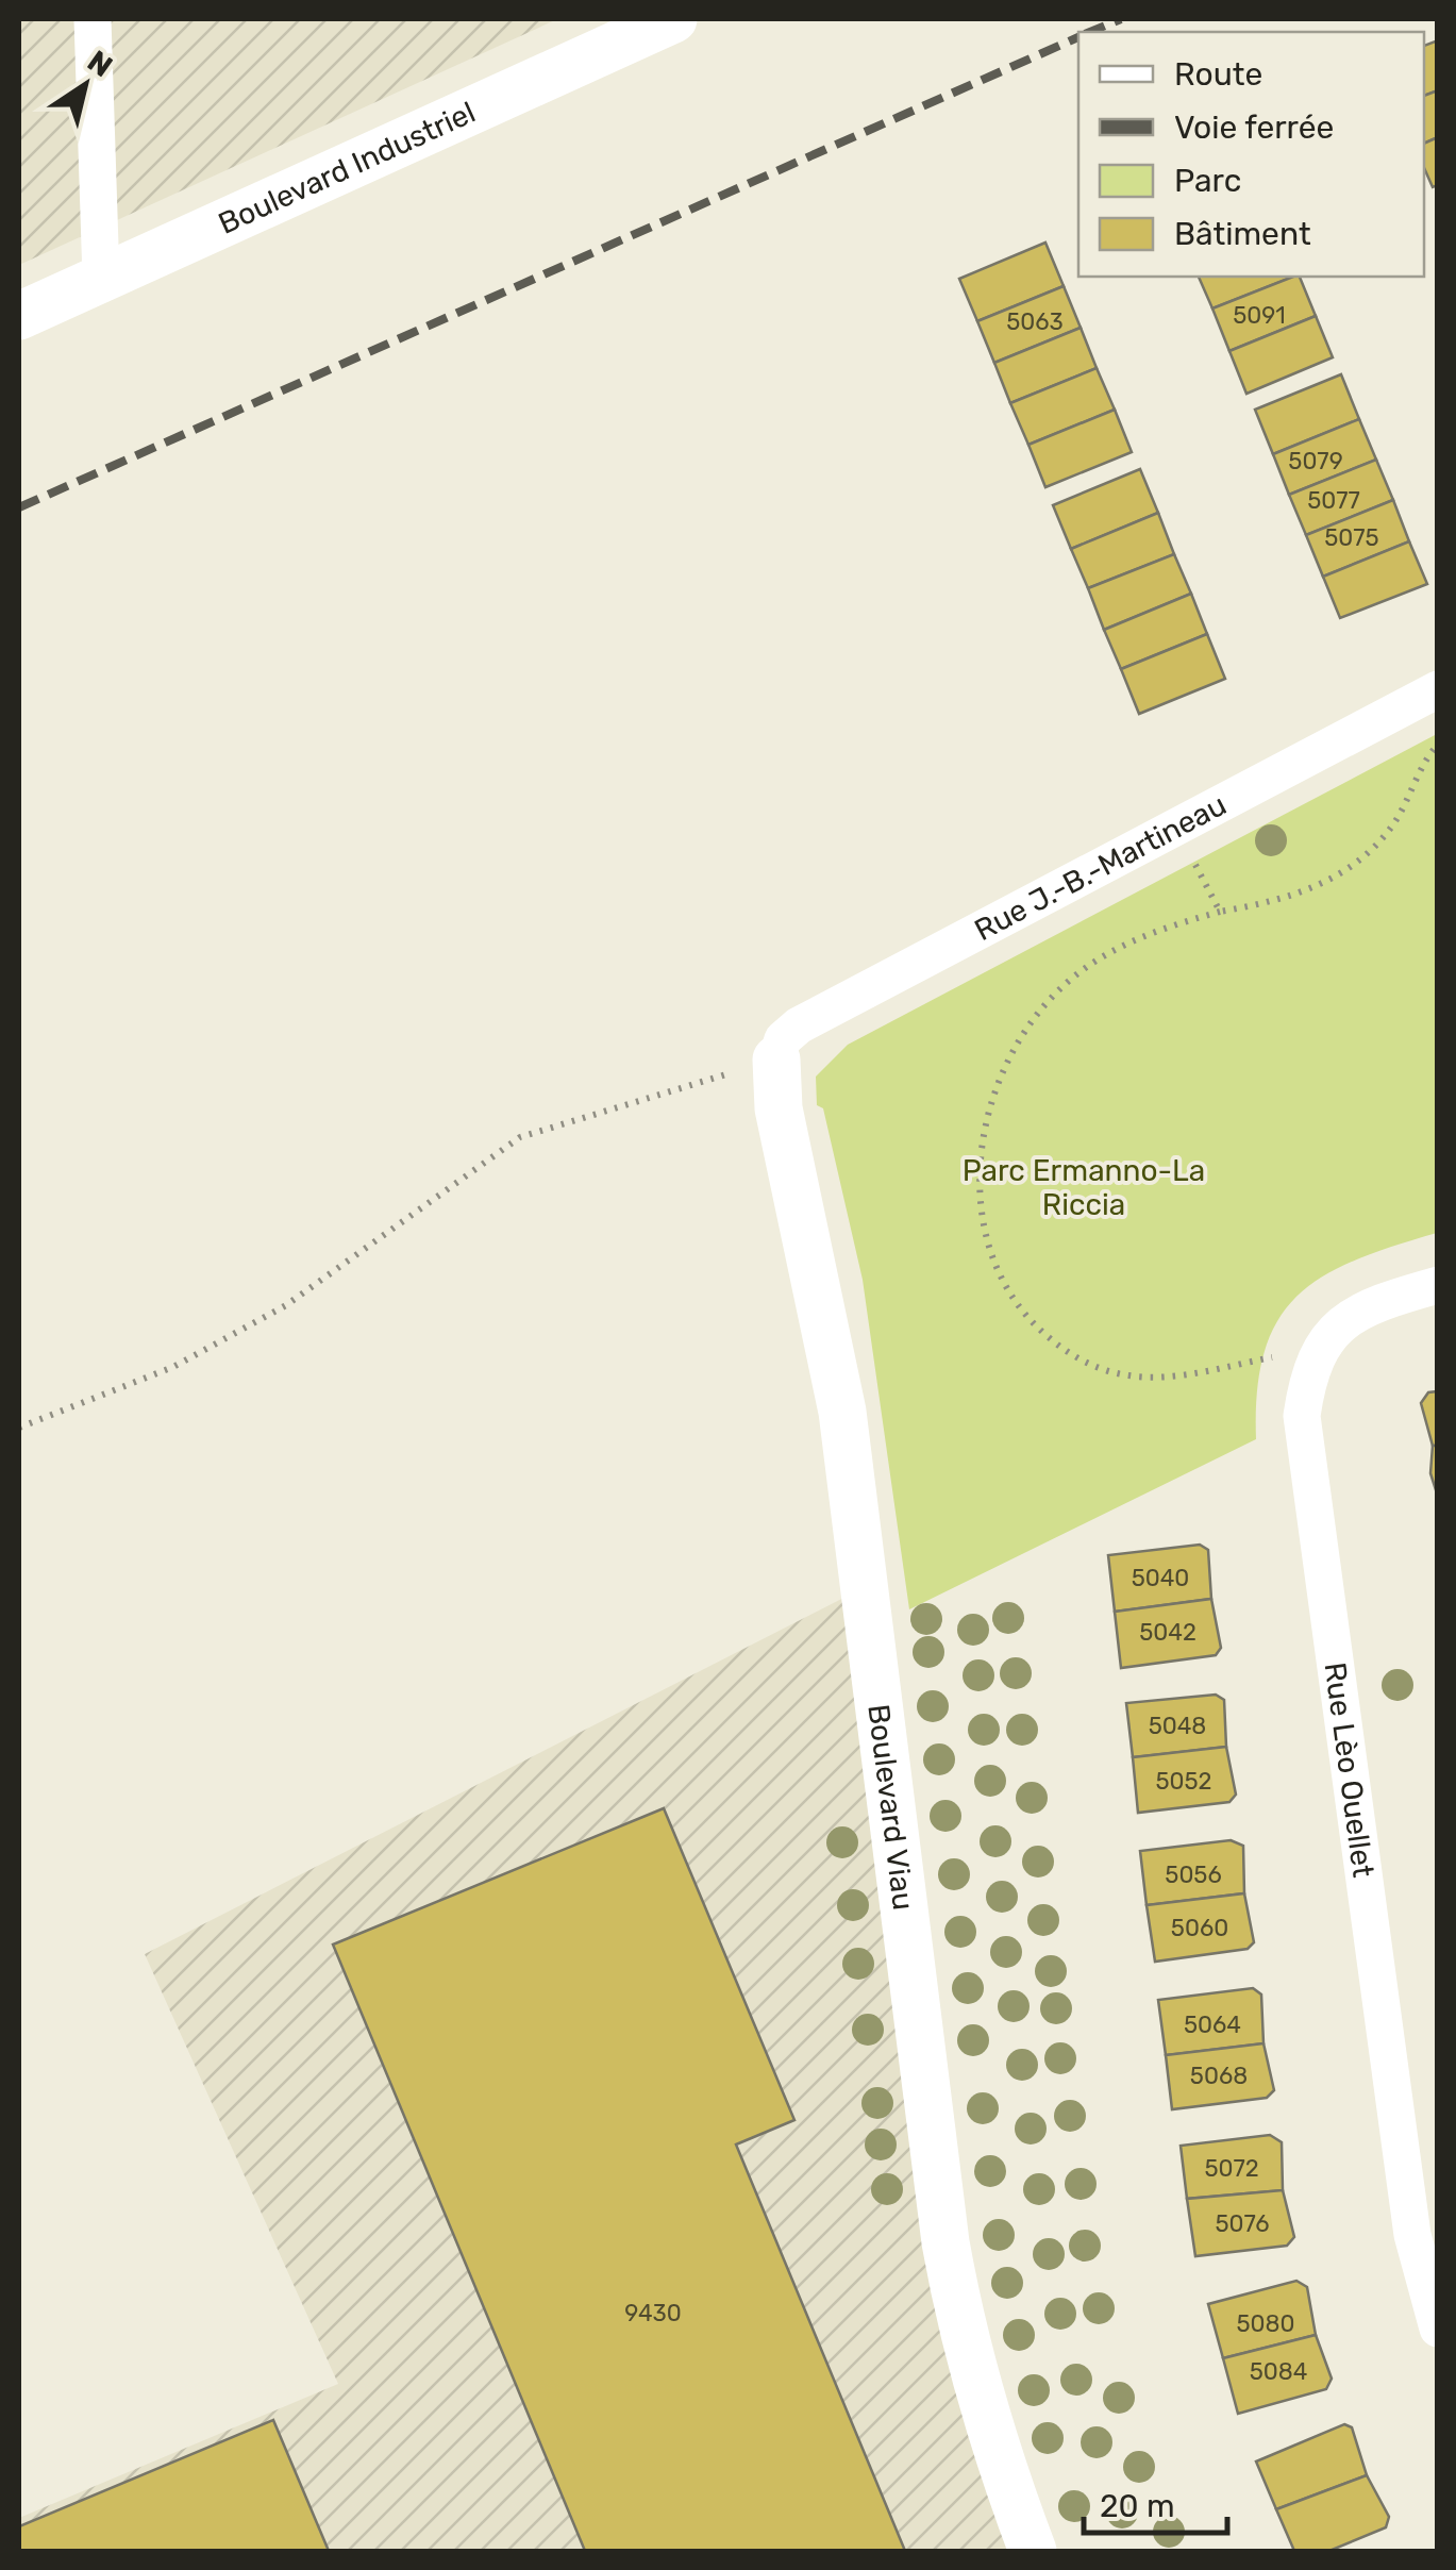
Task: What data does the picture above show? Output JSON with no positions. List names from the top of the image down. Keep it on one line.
{"streets":{"street":["Boulevard Industriel","Rue J.-B.-Martineau","Rue Lèo Ouellet","Boulevard Viau"]},"crossings":[["Rue J.-B.-Martineau","Boulevard Viau"]],"parks":["Parc Ermanno-La Riccia"],"house_numbers":["5091","5063","5079","5077","5075","5040","5042","5048","5052","5056","5060","5064","5068","5072","5076","9430","5080","5084"],"legend":["Route","Voie ferrée","Parc","Bâtiment"],"scale_bar":"20 m","north":"top right"}
